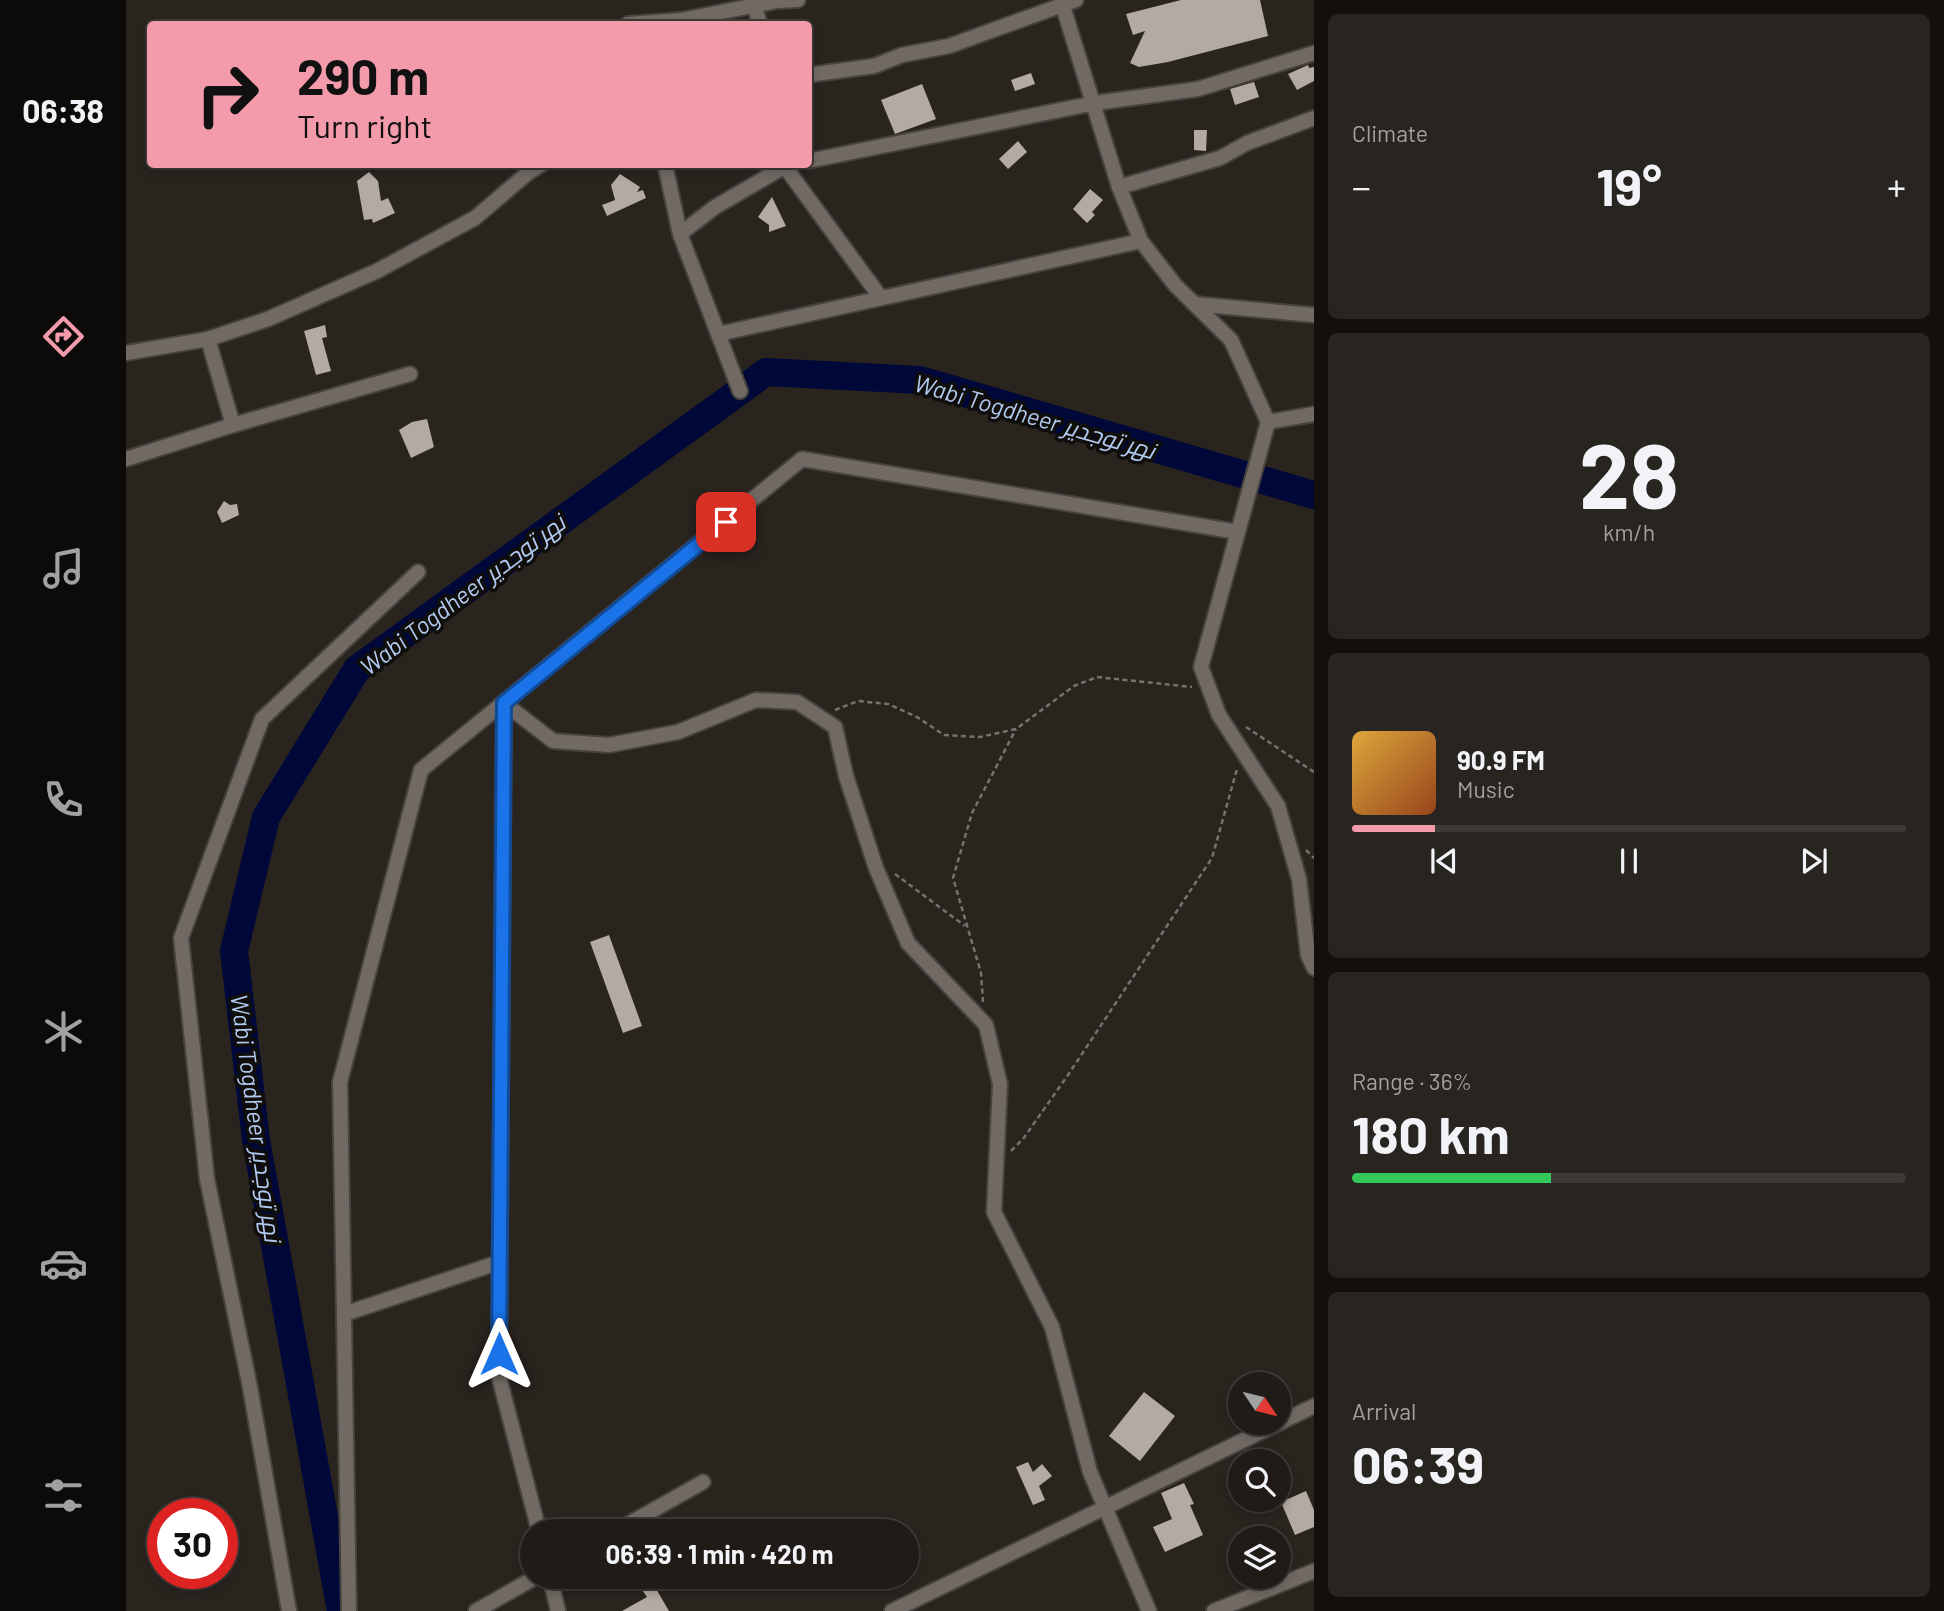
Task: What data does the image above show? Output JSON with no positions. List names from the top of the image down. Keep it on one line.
{"water":["Wabi Togdheer نهر توجدير"],"north":"bottom right","page":{"tabs":"06:38","tile":["Climate",["28","km/h"],["Range · 36%","180 km"],["Arrival","06:39"]],"turn":["290 m","Turn right"],"heat":["−","19°","+"],"song":["90.9 FM","Music"],"limit":"30","trip":"06:39 · 1 min · 420 m"}}
